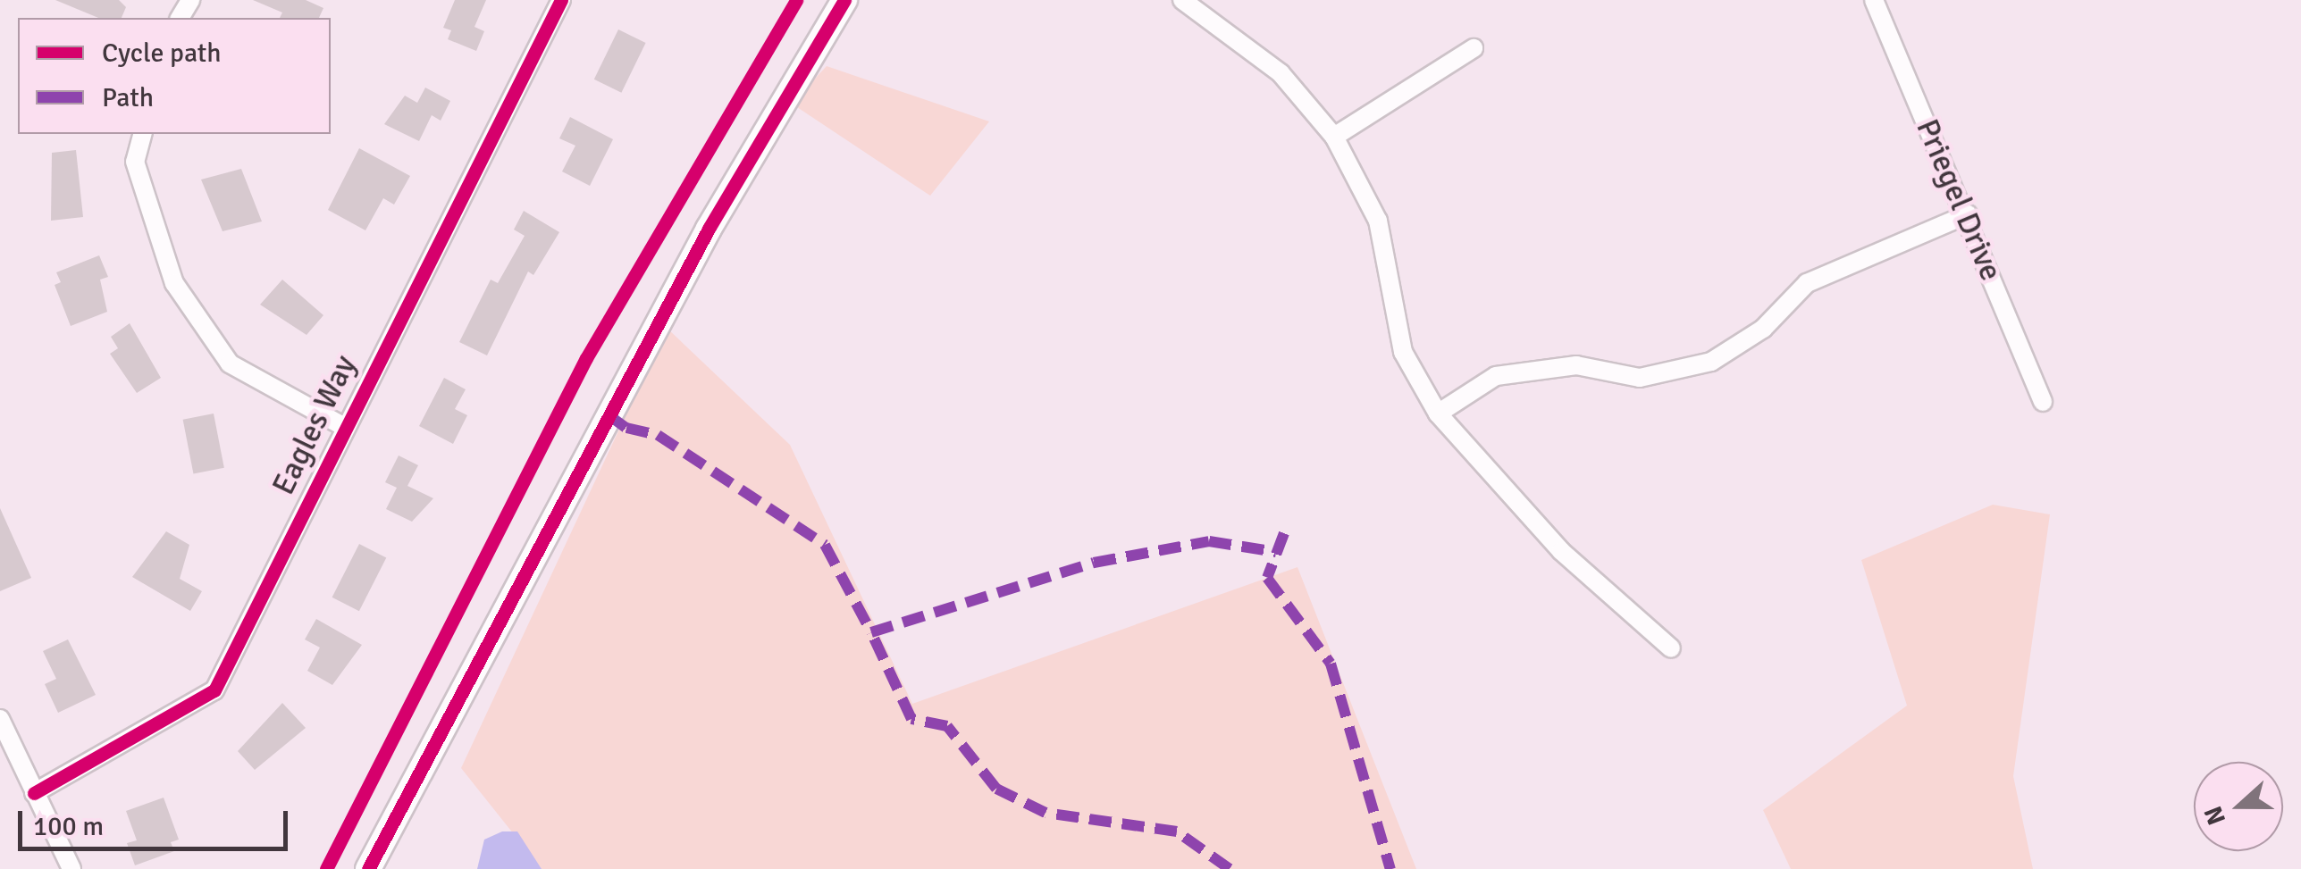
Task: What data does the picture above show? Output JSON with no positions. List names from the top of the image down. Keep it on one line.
{"streets":{"street":["Priegel Drive","Eagles Way"]},"legend":["Cycle path","Path"],"scale_bar":"100 m","north":"left"}
